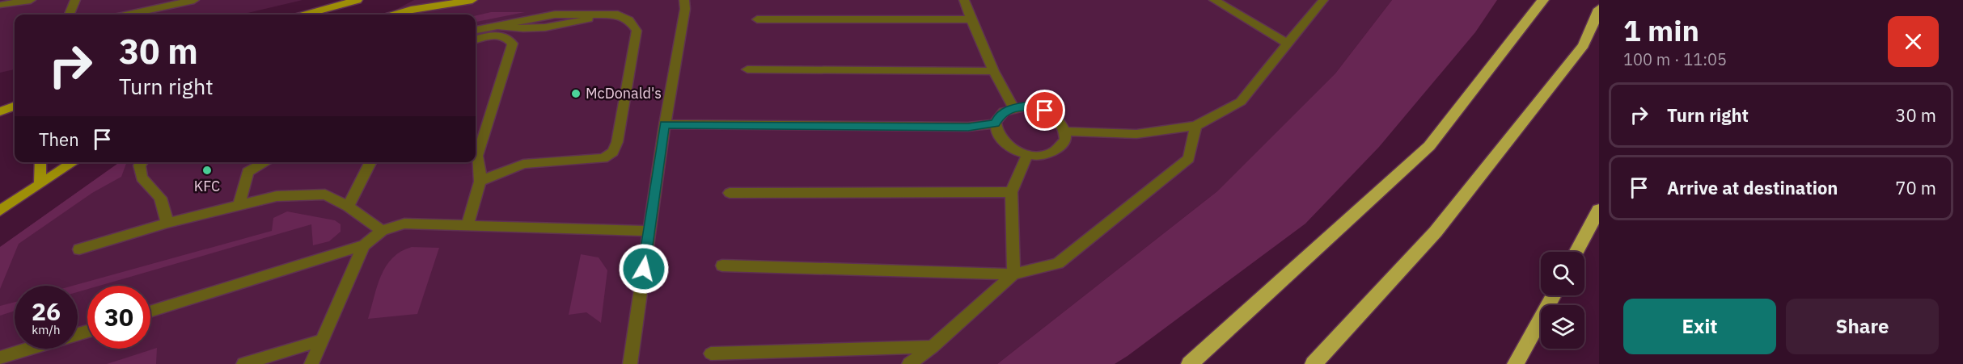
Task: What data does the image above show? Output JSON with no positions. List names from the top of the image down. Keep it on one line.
{"places":["McDonald's","KFC"],"page":{"heading":["1 min","100 m · 11:05"],"turn":["30 m","Turn right"],"list":[{"name":"Turn right","value":"30 m"},{"name":"Arrive at destination","value":"70 m"}],"then":"Then","speed":"26 km/h","limit":"30","buttons":["Exit","Share"]}}
